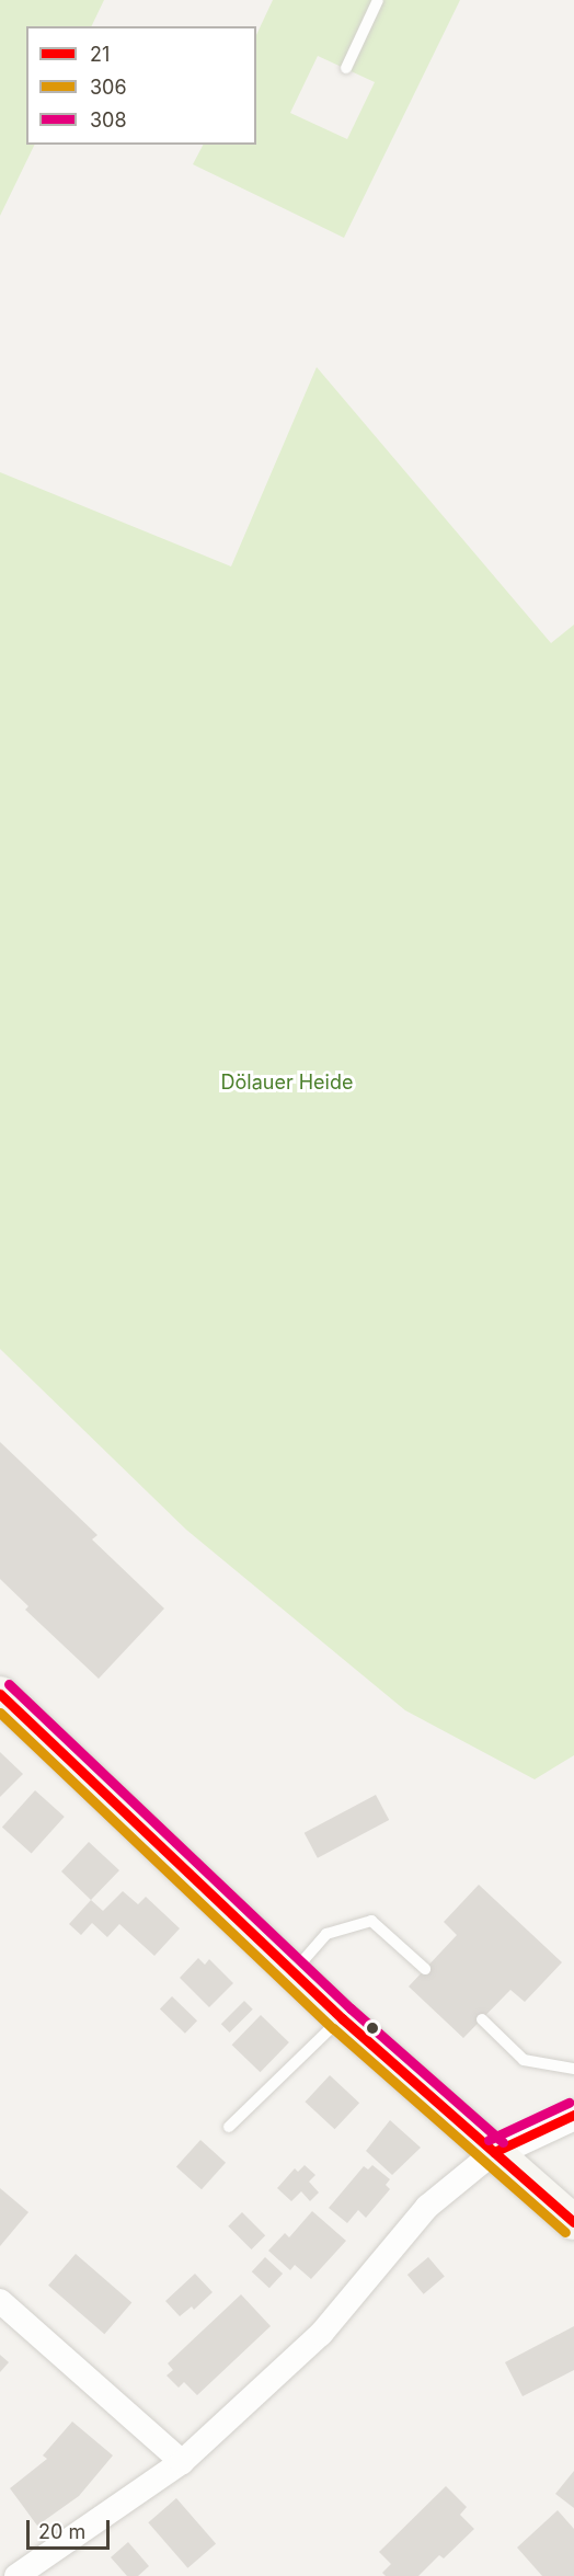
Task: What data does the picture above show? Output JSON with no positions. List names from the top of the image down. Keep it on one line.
{"parks":["Dölauer Heide"],"lines":["transit line 308","transit line 21","transit line 306"],"legend":["21","306","308"],"scale_bar":"20 m"}
